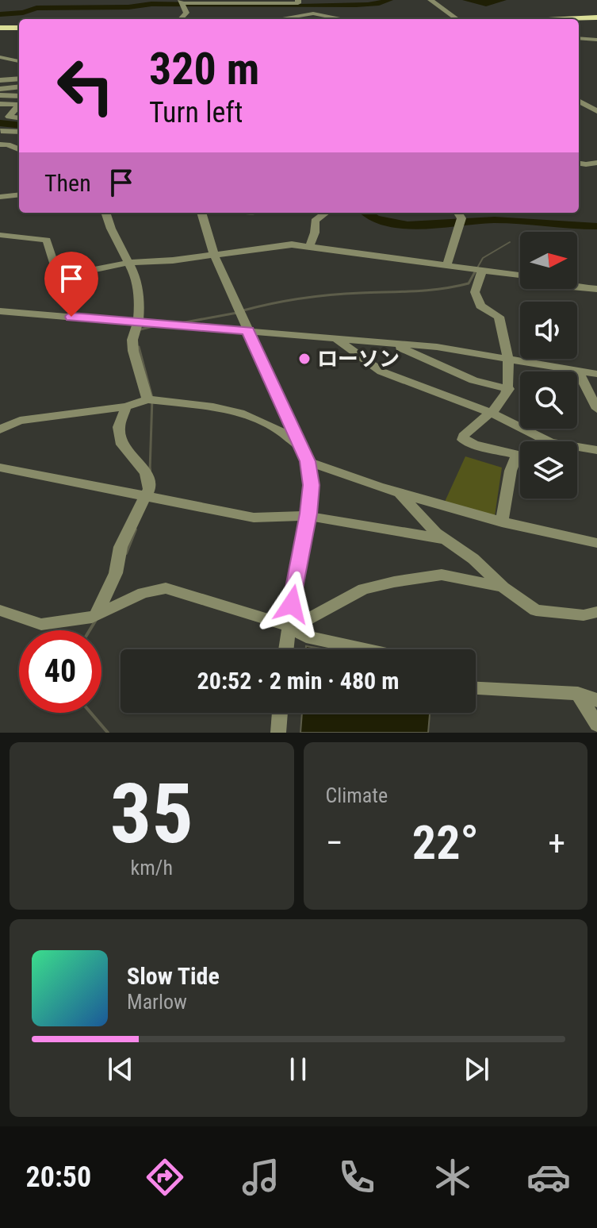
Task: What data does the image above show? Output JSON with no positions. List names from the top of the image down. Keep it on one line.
{"places":["ローソン"],"north":"right","page":{"turn":["320 m","Turn left"],"then":"Then","limit":"40","trip":"20:52 · 2 min · 480 m","tile":[["35","km/h"],"Climate"],"heat":["−","22°","+"],"song":["Slow Tide","Marlow"],"tabs":"20:50"}}
